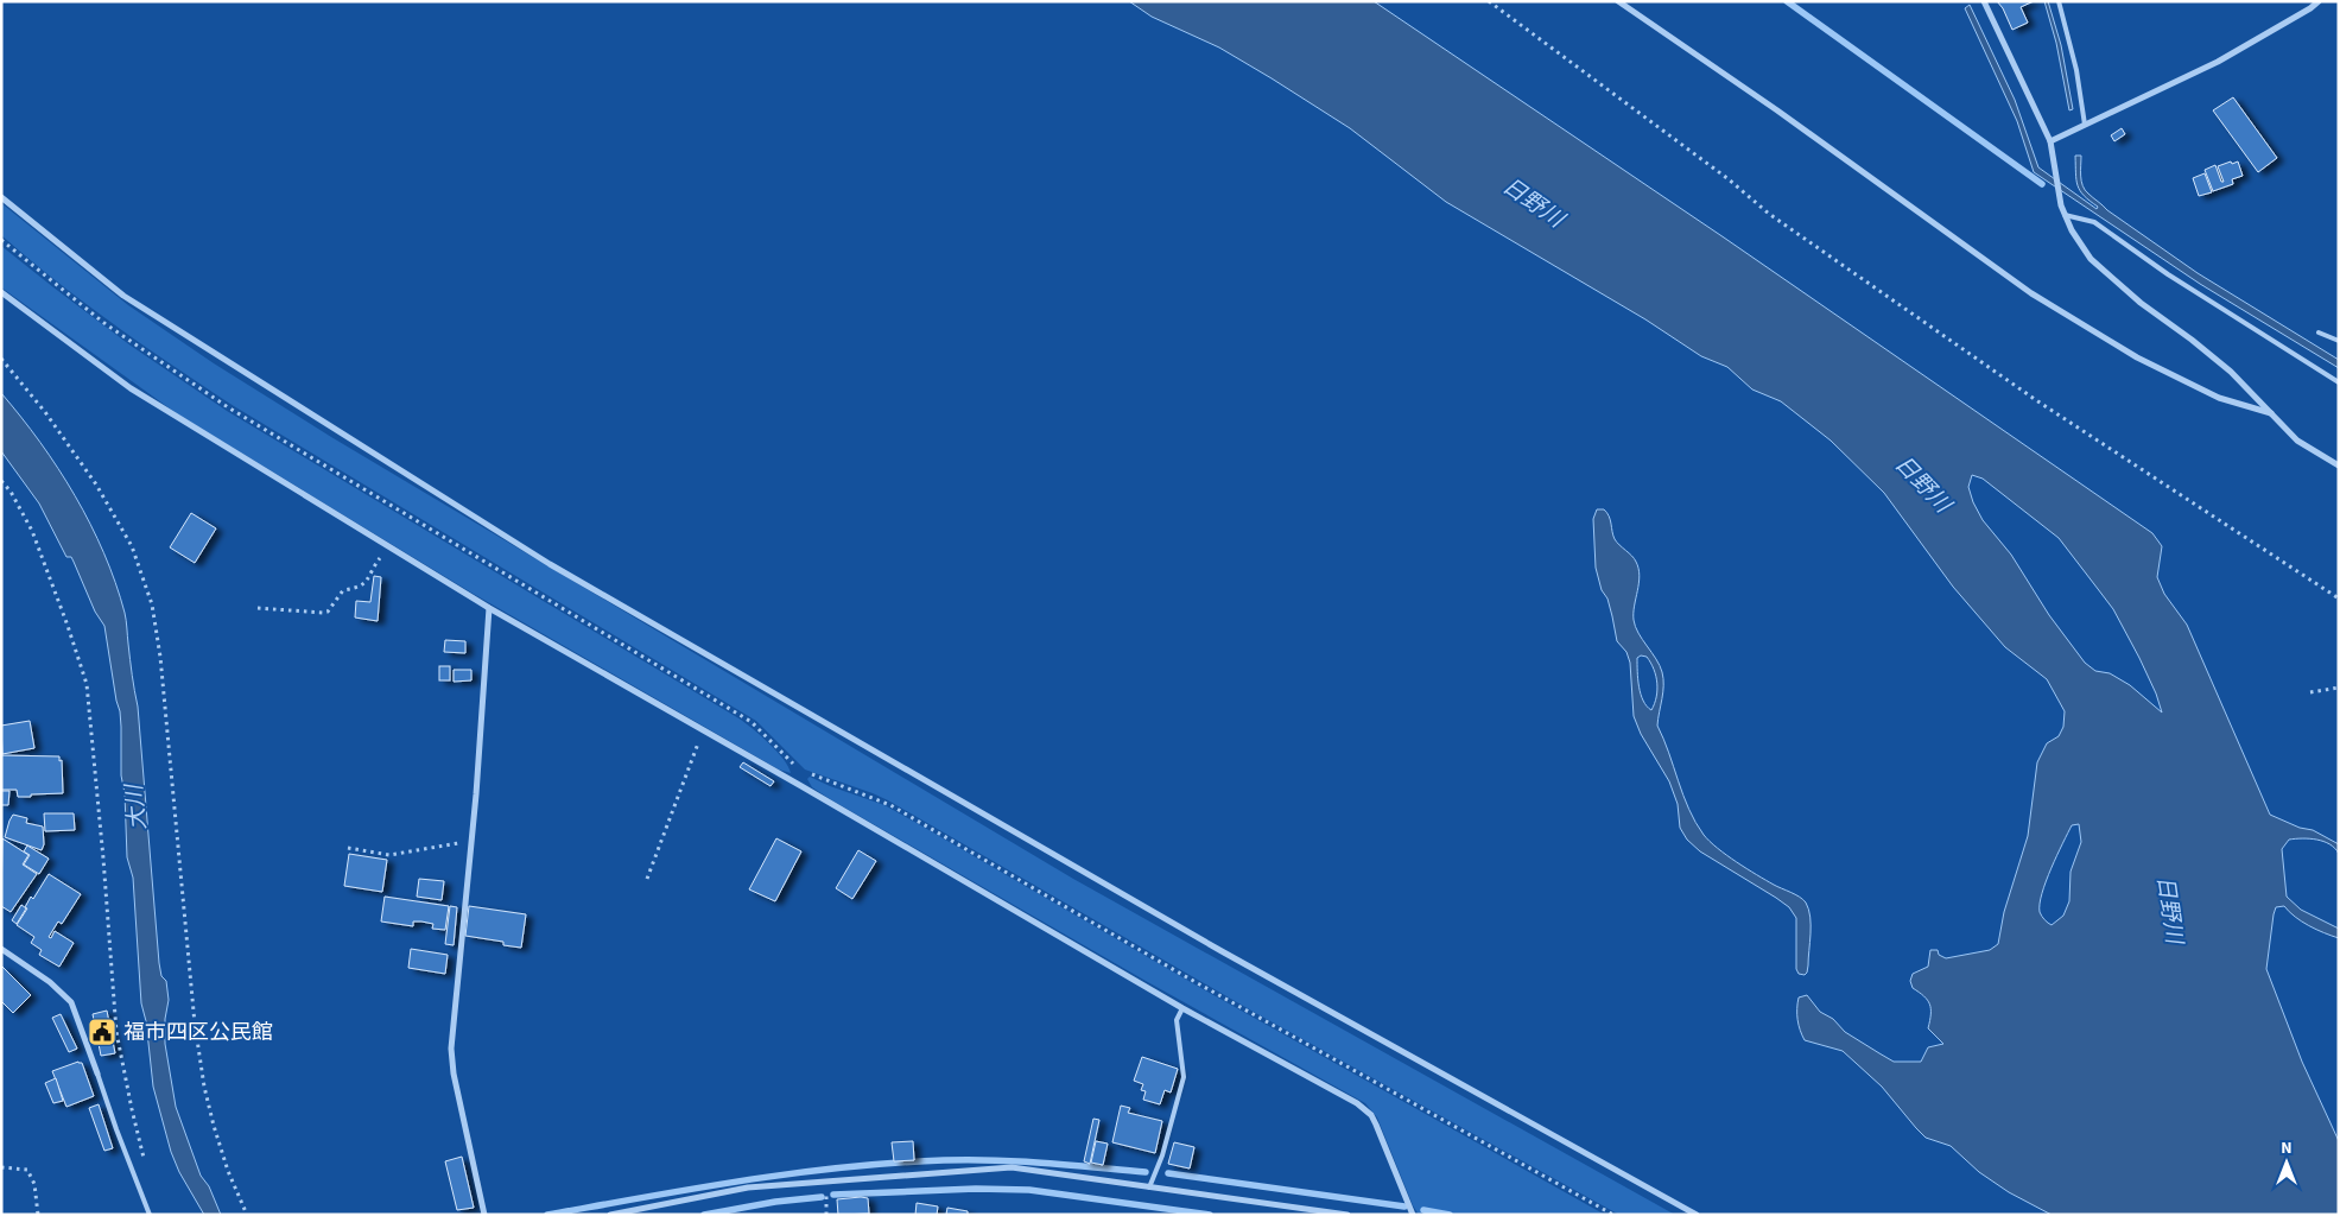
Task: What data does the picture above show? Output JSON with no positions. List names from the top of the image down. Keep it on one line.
{"water":["日野川","大川"],"places":{"public building":["福市四区公民館"]},"north":"top"}
